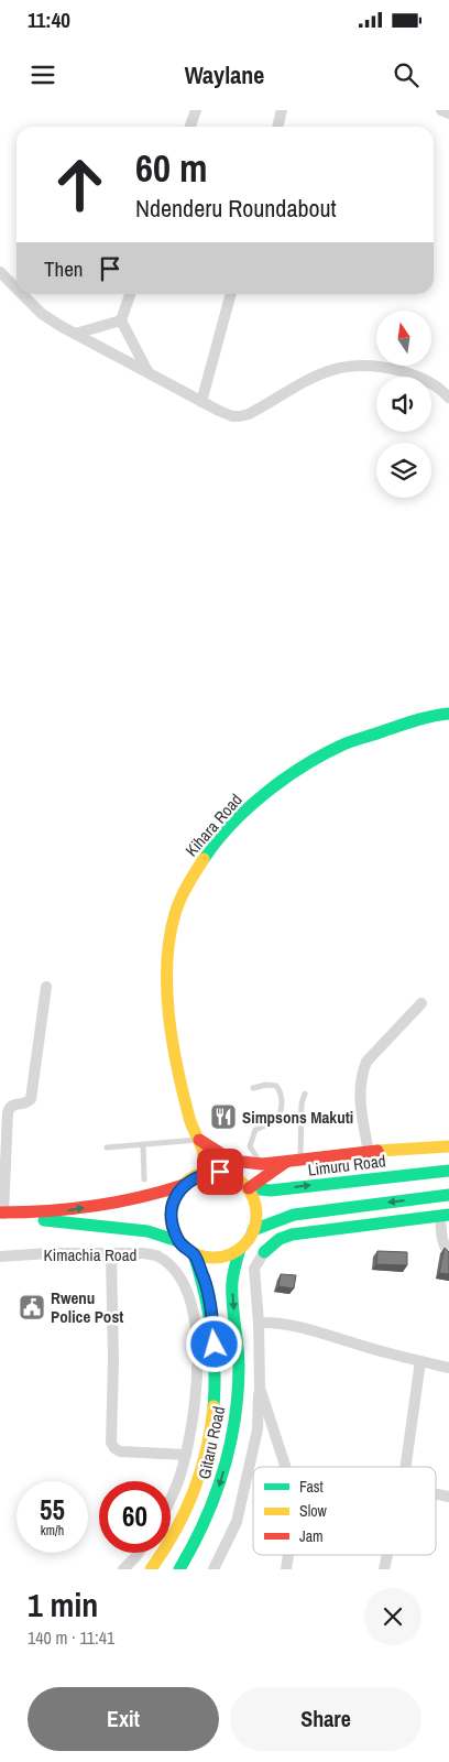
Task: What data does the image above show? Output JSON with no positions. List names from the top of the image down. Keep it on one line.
{"streets":{"main road":["Kihara Road","Limuru Road","Gitaru Road"],"street":["Kimachia Road"]},"crossings":[["Kihara Road","Limuru Road"],["Kihara Road","Gitaru Road"],["Limuru Road","Gitaru Road"]],"places":{"restaurant":["Simpsons Makuti"],"public building":["Rwenu Police Post"]},"legend":["Fast","Slow","Jam"],"north":"top","page":{"status":"11:40","header":"Waylane","turn":["60 m","Ndenderu Roundabout"],"then":"Then","speed":"55 km/h","limit":"60","heading":["1 min","140 m · 11:41"],"buttons":["Exit","Share"]}}
